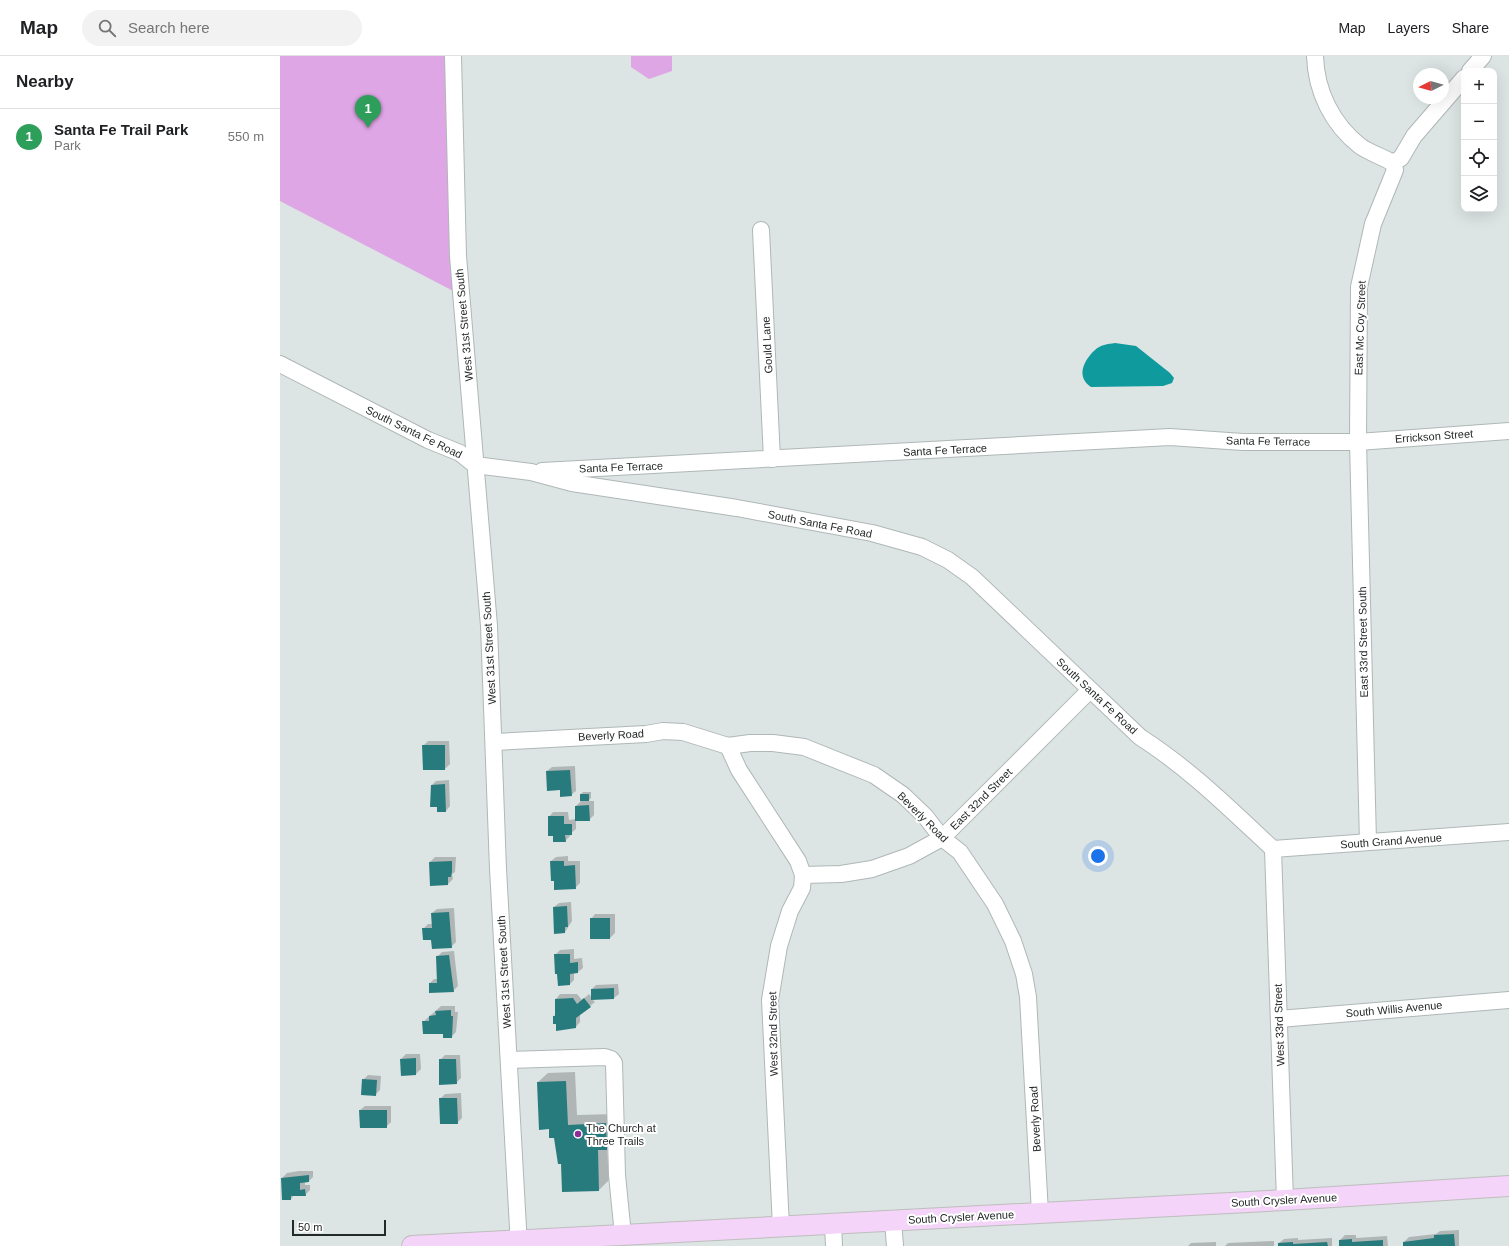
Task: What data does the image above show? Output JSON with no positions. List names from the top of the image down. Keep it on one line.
{"streets":{"main road":["South Crysler Avenue"],"street":["West 31st Street South","East Mc Coy Street","Gould Lane","South Santa Fe Road","Errickson Street","Santa Fe Terrace","East 33rd Street South","Beverly Road","East 32nd Street","South Grand Avenue","South Willis Avenue","West 33rd Street","West 32nd Street"]},"crossings":[["West 31st Street South","South Santa Fe Road"],["West 31st Street South","Beverly Road"],["West 31st Street South","South Crysler Avenue"],["East Mc Coy Street","Errickson Street"],["East Mc Coy Street","Santa Fe Terrace"],["East Mc Coy Street","East 33rd Street South"],["Gould Lane","Santa Fe Terrace"],["South Santa Fe Road","Santa Fe Terrace"],["South Santa Fe Road","East 32nd Street"],["South Santa Fe Road","South Grand Avenue"],["South Santa Fe Road","West 33rd Street"],["Errickson Street","Santa Fe Terrace"],["Errickson Street","East 33rd Street South"],["Santa Fe Terrace","East 33rd Street South"],["East 33rd Street South","South Grand Avenue"],["Beverly Road","East 32nd Street"],["Beverly Road","South Crysler Avenue"],["East 32nd Street","West 32nd Street"],["South Grand Avenue","West 33rd Street"],["South Willis Avenue","West 33rd Street"],["West 33rd Street","South Crysler Avenue"],["West 32nd Street","South Crysler Avenue"]],"places":["The Church at Three Trails"],"scale_bar":"50 m","north":"left","page":{"header":"Map","search":"Search here","nav":["Map","Layers","Share"],"heading":"Nearby","map_buttons":["+","−"],"pins":"1","list":[{"mark":"1","name":"Santa Fe Trail Park","note":"Park","value":"550 m"}],"scale":"50 m"}}
